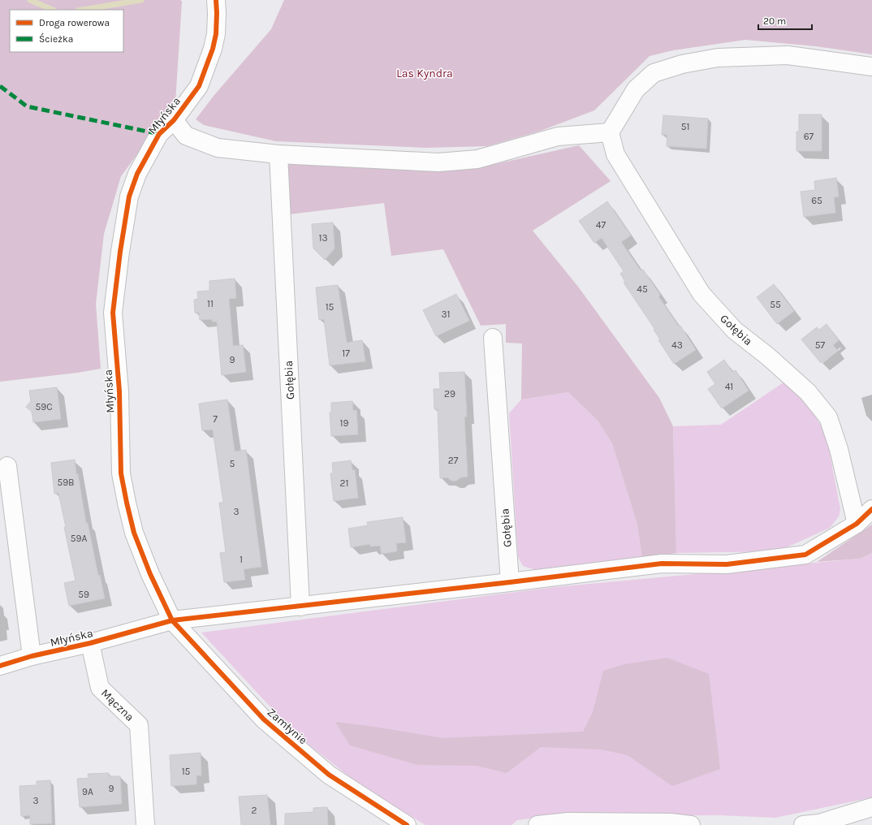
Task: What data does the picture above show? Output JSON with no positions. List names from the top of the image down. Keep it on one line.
{"streets":{"street":["Młyńska","Gołębia","Mączna","Zamłynie"]},"crossings":[["Młyńska","Mączna"],["Młyńska","Zamłynie"]],"parks":["Las Kyndra"],"house_numbers":["51","67","65","47","13","45","11","55","15","31","43","57","17","9","41","29","59C","7","19","27","5","59B","21","3","59A","1","59","15","9","9A","3","2"],"legend":["Droga rowerowa","Ścieżka"],"scale_bar":"20 m"}
